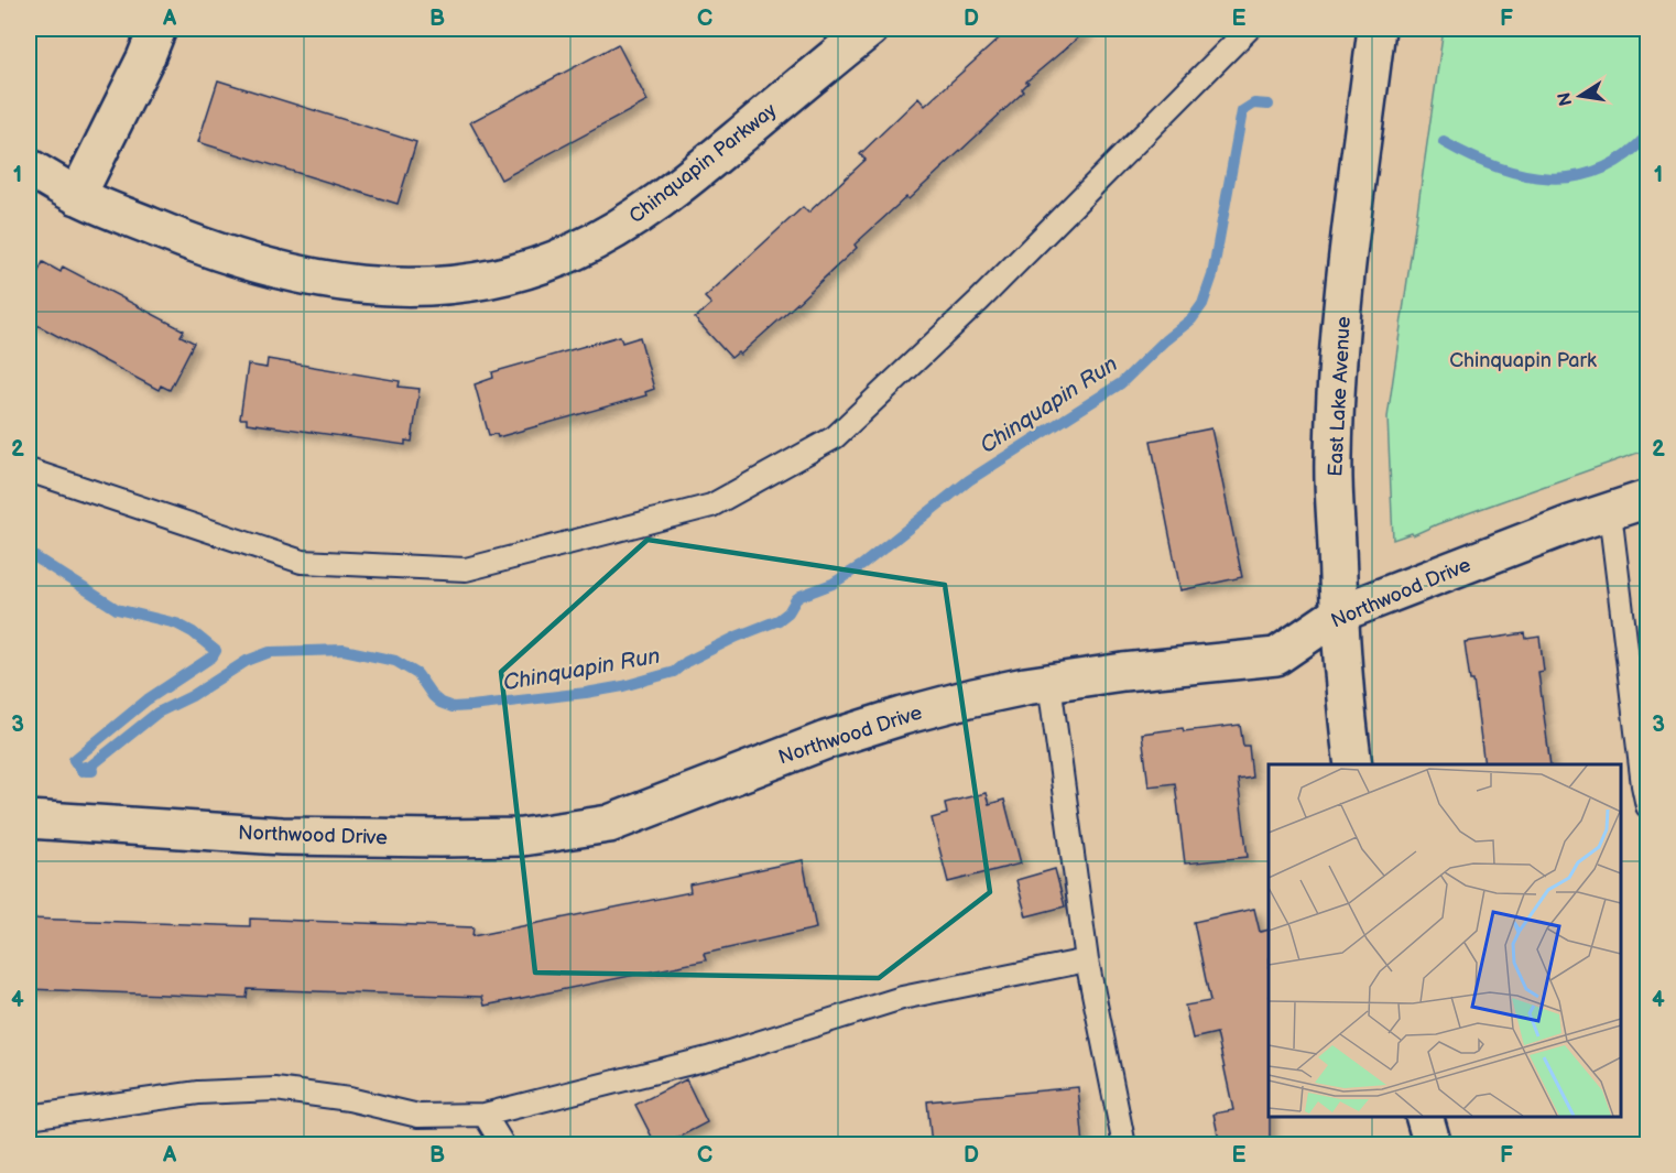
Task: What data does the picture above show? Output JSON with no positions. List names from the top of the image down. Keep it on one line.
{"streets":{"street":["Chinquapin Parkway","East Lake Avenue","Northwood Drive"]},"crossings":[["East Lake Avenue","Northwood Drive"]],"water":["Chinquapin Run"],"parks":["Chinquapin Park"],"north":"left","grid":{"columns":["A","B","C","D","E","F"],"rows":["1","2","3","4"]}}
